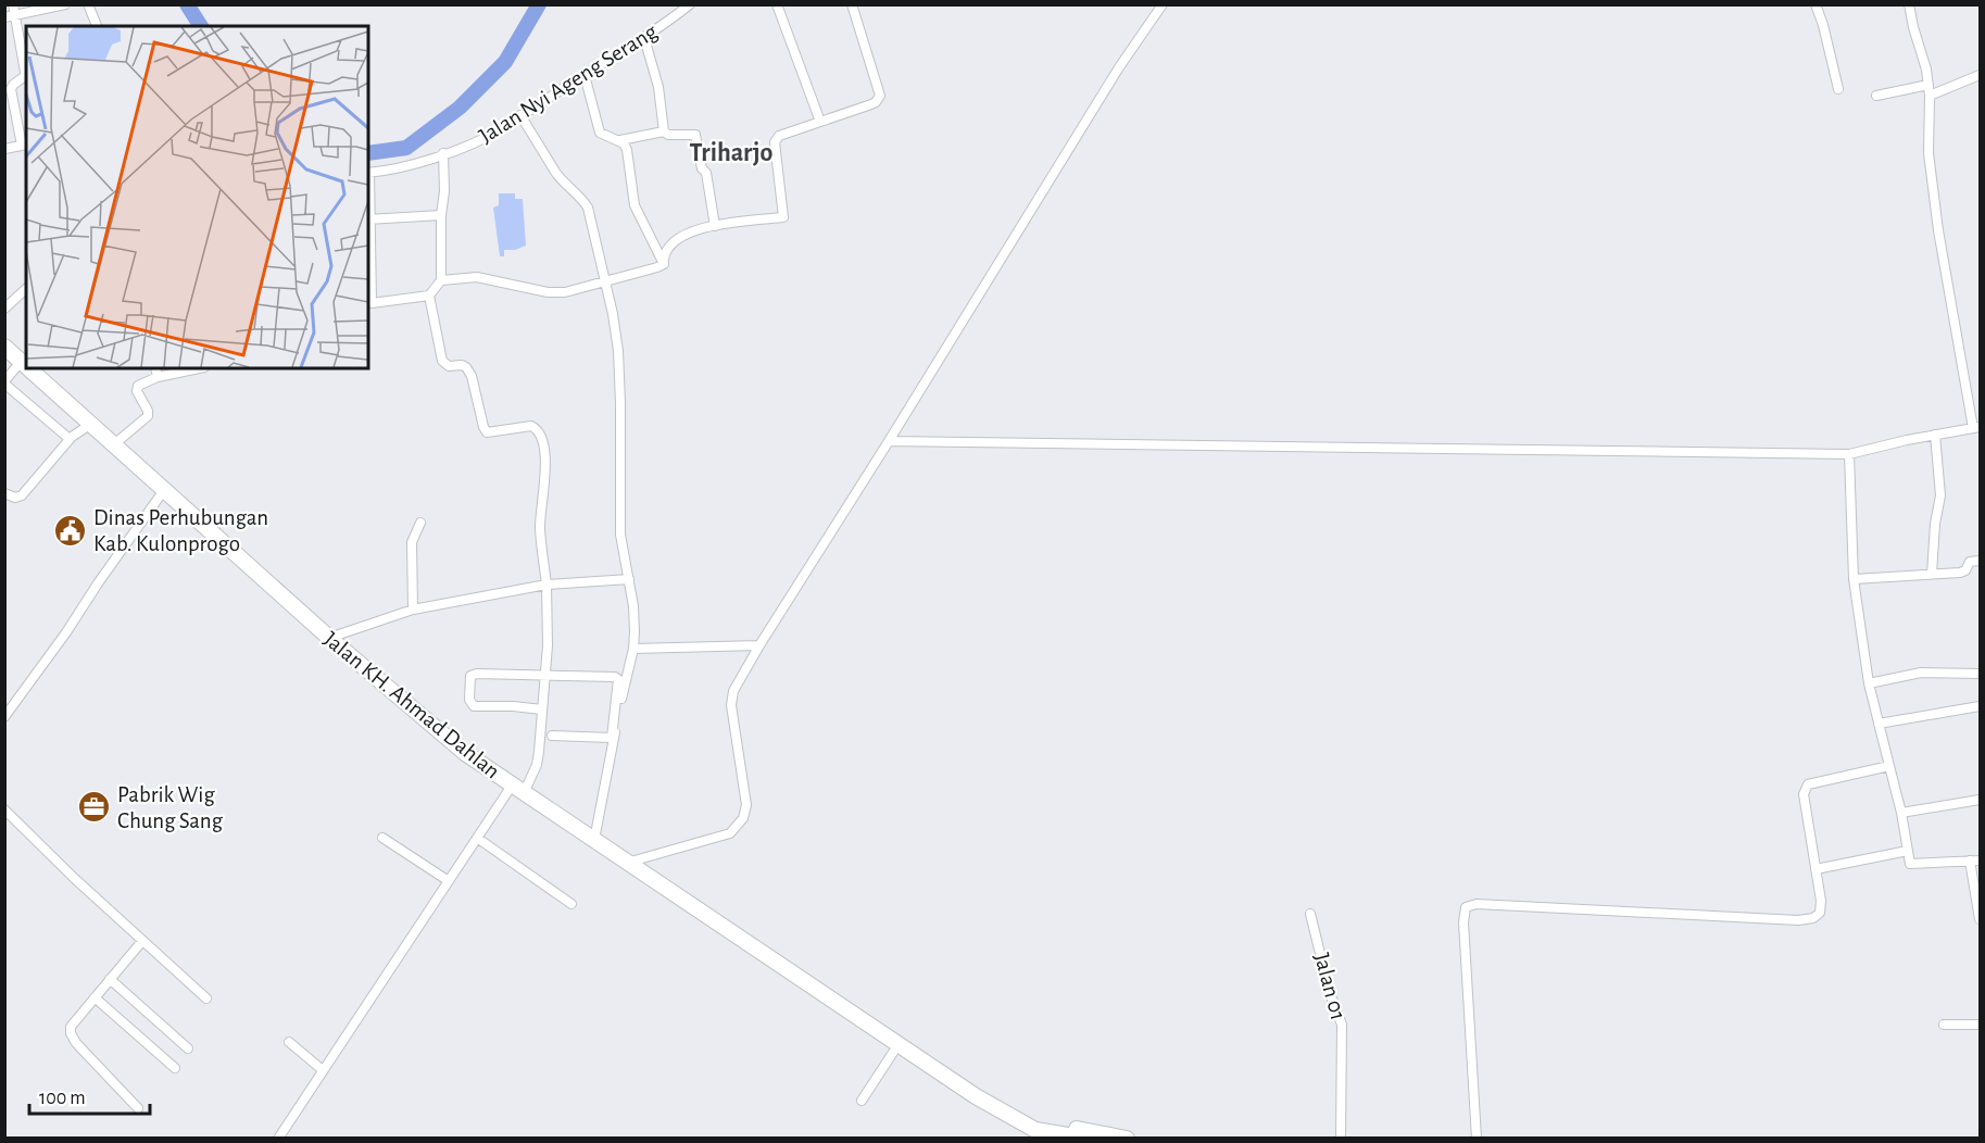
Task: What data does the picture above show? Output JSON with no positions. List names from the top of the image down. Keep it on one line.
{"streets":{"highway":["Jalan KH. Ahmad Dahlan"],"street":["Jalan Nyi Ageng Serang","Jalan 01"]},"districts":["Triharjo"],"places":{"public building":["Dinas Perhubungan Kab. Kulonprogo"],"office":["Pabrik Wig Chung Sang"]},"scale_bar":"100 m"}
